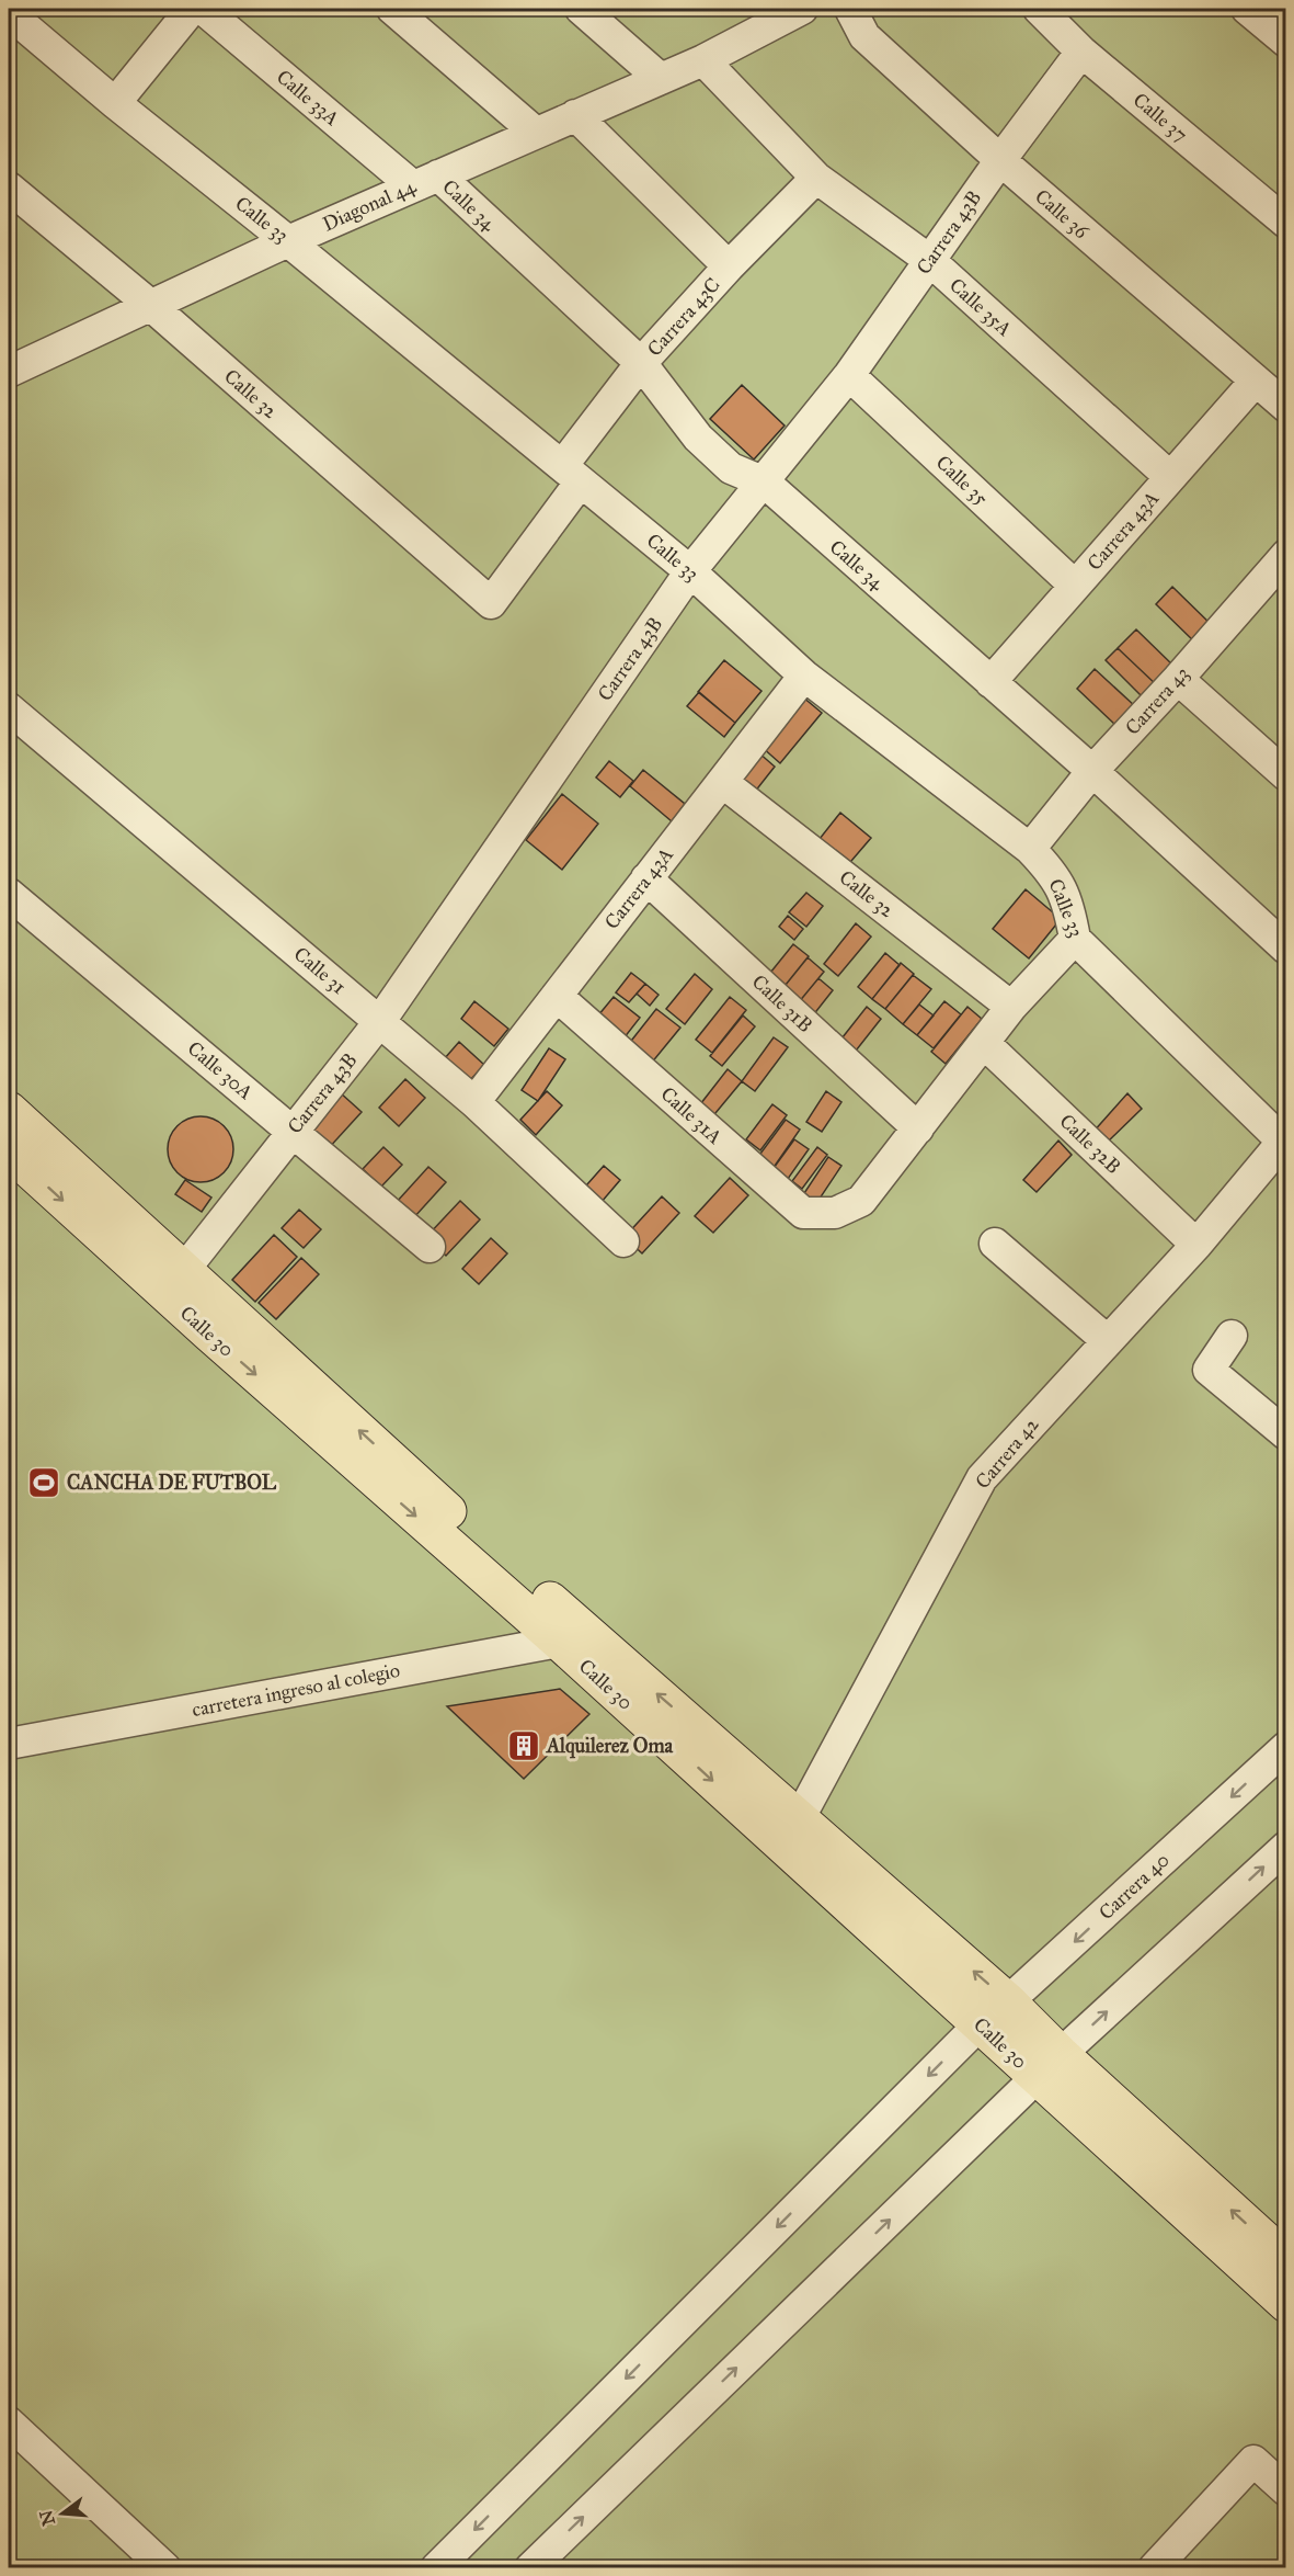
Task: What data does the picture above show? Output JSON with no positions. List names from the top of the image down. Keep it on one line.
{"streets":{"main road":["Calle 30"],"street":["Calle 33A","Calle 37","Diagonal 44","Calle 34","Calle 36","Calle 33","Carrera 43B","Calle 35A","Carrera 43C","Calle 32","Calle 35","Carrera 43A","Carrera 43","Calle 31","Calle 31B","Calle 30A","Calle 31A","Calle 32B","Carrera 42","carretera ingreso al colegio","Carrera 40"]},"crossings":[["Calle 33A","Diagonal 44"],["Calle 33A","Calle 34"],["Calle 37","Carrera 43B"],["Diagonal 44","Calle 34"],["Diagonal 44","Calle 33"],["Diagonal 44","Calle 35A"],["Diagonal 44","Calle 32"],["Calle 34","Carrera 43B"],["Calle 34","Carrera 43C"],["Calle 34","Carrera 43A"],["Calle 34","Carrera 43"],["Calle 36","Carrera 43B"],["Calle 36","Carrera 43A"],["Calle 33","Carrera 43B"],["Calle 33","Carrera 43C"],["Calle 33","Carrera 43A"],["Calle 33","Carrera 43"],["Calle 33","Carrera 42"],["Carrera 43B","Calle 35A"],["Carrera 43B","Calle 35"],["Carrera 43B","Calle 31"],["Carrera 43B","Calle 30A"],["Carrera 43B","Calle 30"],["Calle 35A","Carrera 43C"],["Calle 35A","Carrera 43A"],["Carrera 43C","Calle 32"],["Calle 32","Carrera 43A"],["Calle 35","Carrera 43A"],["Carrera 43A","Calle 31"],["Carrera 43A","Calle 31B"],["Carrera 43A","Calle 31A"],["Calle 31B","Calle 31A"],["Calle 32B","Carrera 42"],["Calle 30","Carrera 42"],["Calle 30","carretera ingreso al colegio"],["Calle 30","Carrera 40"]],"places":{"sports":["CANCHA DE FUTBOL"],"building":["Alquilerez Oma"]},"north":"left"}
